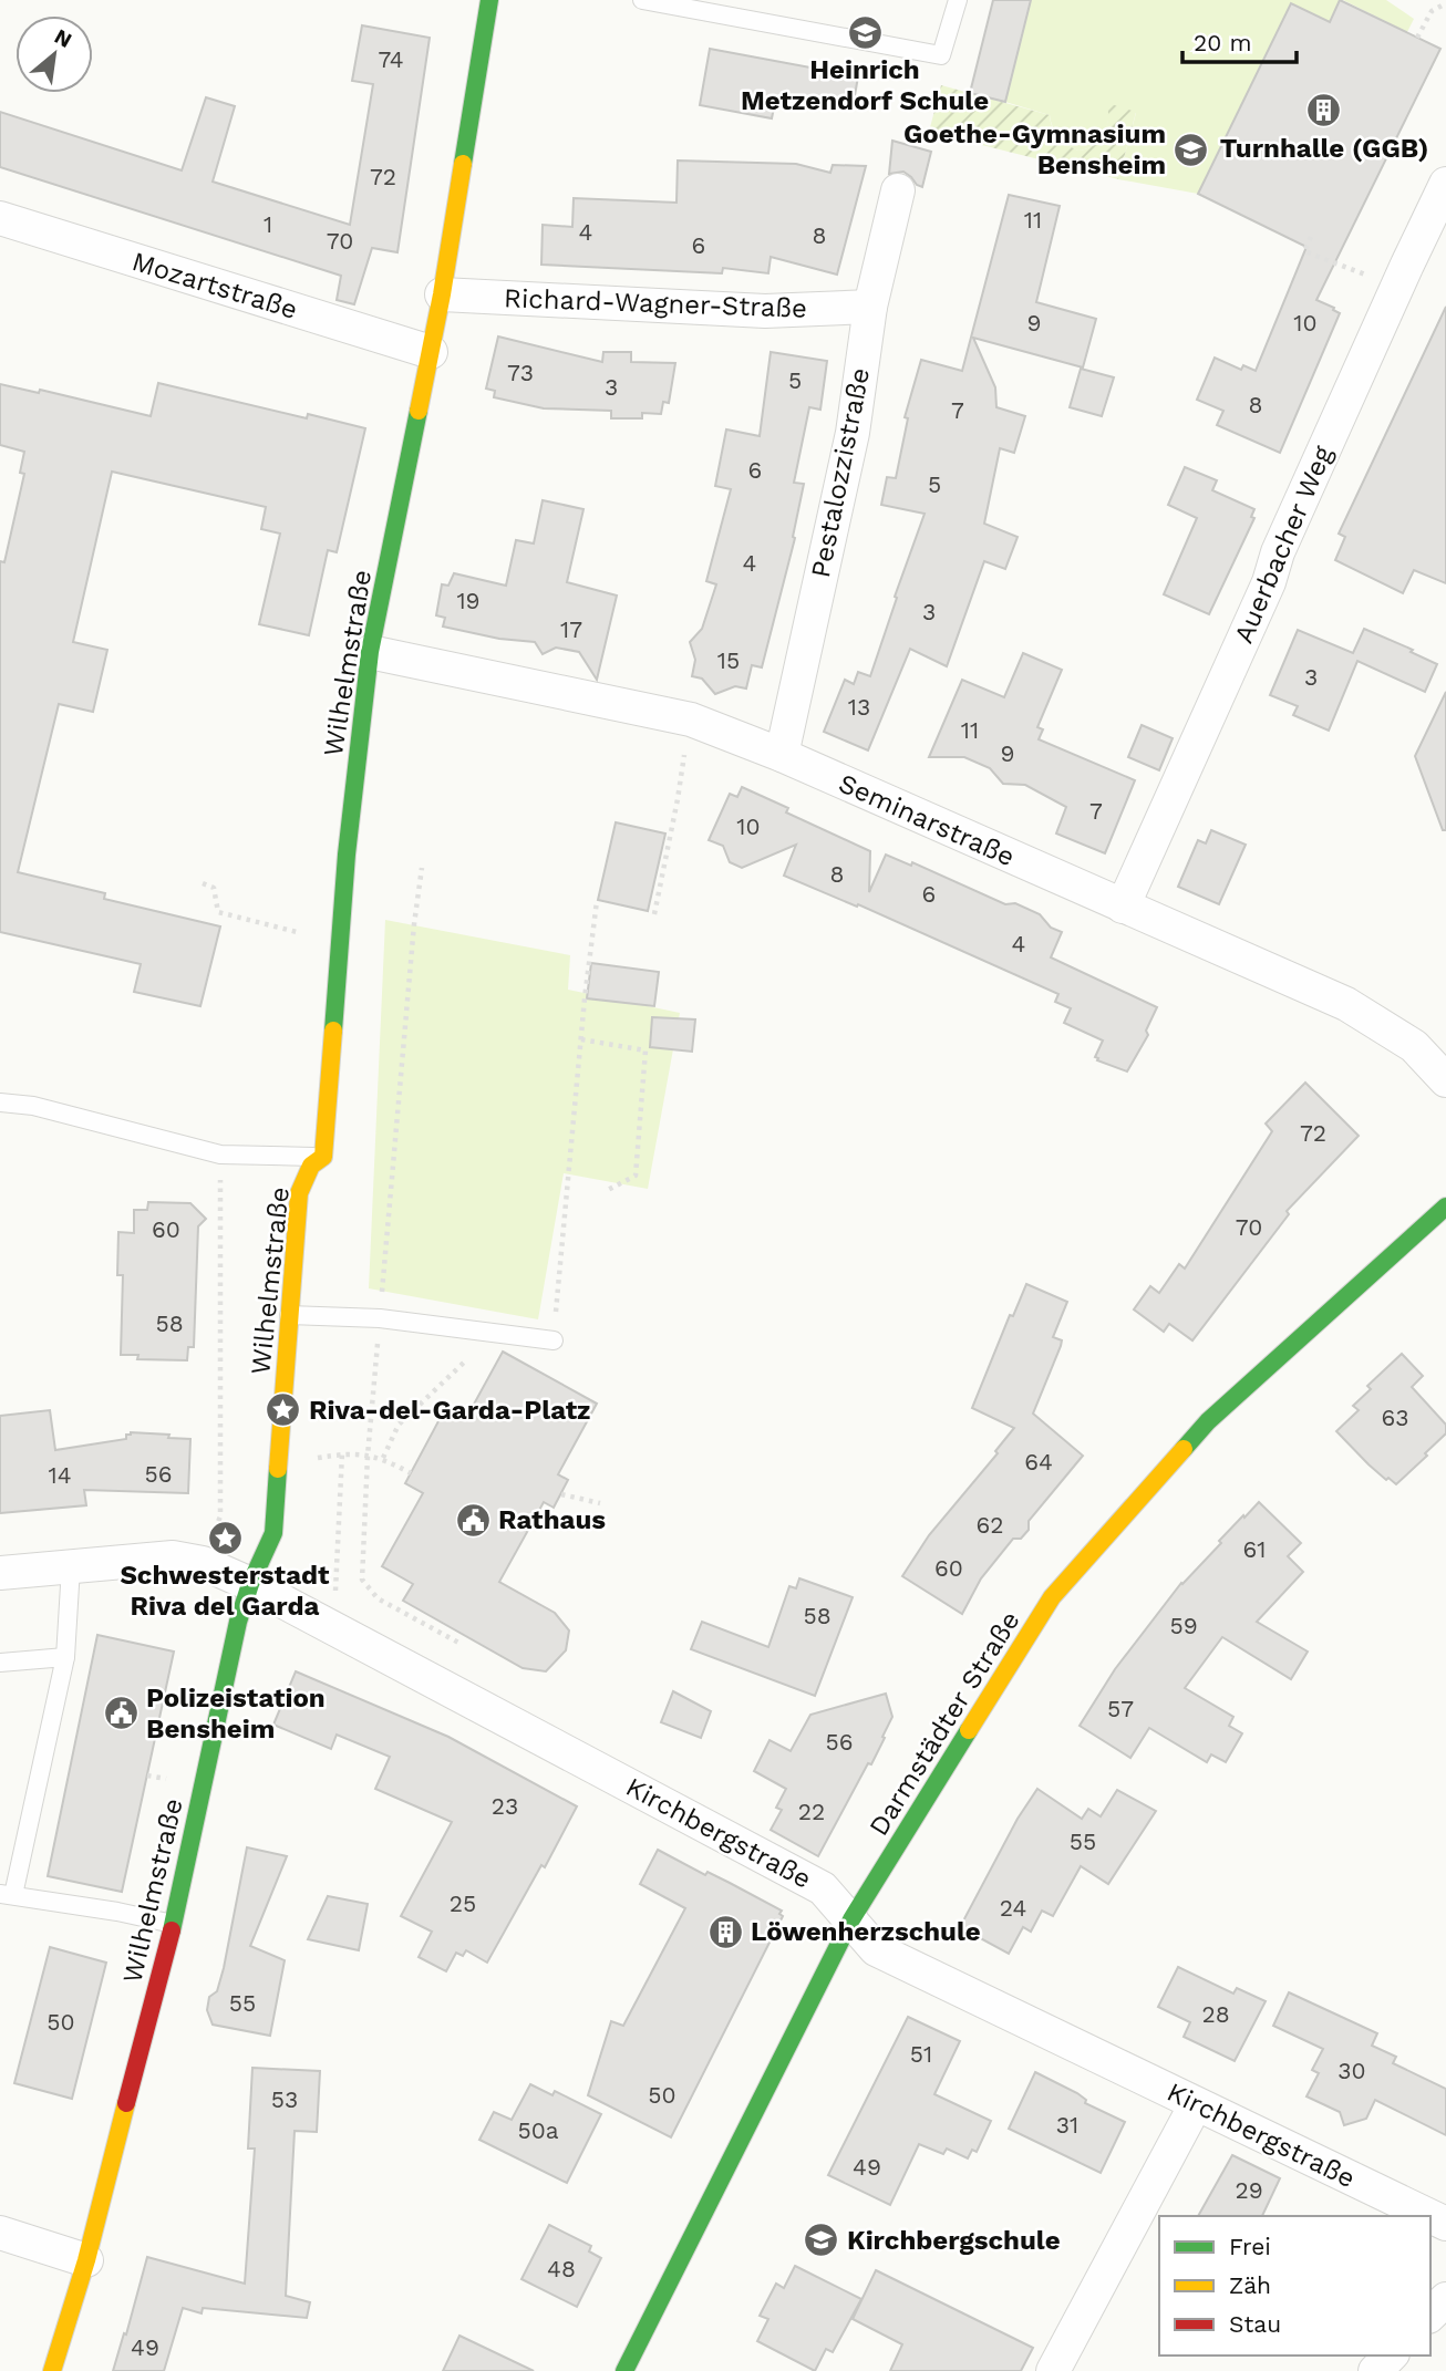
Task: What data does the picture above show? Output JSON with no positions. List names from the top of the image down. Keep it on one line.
{"streets":{"street":["Mozartstraße","Richard-Wagner-Straße","Pestalozzistraße","Auerbacher Weg","Wilhelmstraße","Seminarstraße","Darmstädter Straße","Kirchbergstraße"]},"crossings":[["Mozartstraße","Wilhelmstraße"],["Richard-Wagner-Straße","Pestalozzistraße"],["Richard-Wagner-Straße","Wilhelmstraße"],["Pestalozzistraße","Seminarstraße"],["Auerbacher Weg","Seminarstraße"],["Wilhelmstraße","Seminarstraße"],["Wilhelmstraße","Kirchbergstraße"],["Darmstädter Straße","Kirchbergstraße"]],"places":{"school or university":["Heinrich Metzendorf Schule","Goethe-Gymnasium Bensheim","Kirchbergschule"],"building":["Turnhalle (GGB)","Löwenherzschule"],"place":["Riva-del-Garda-Platz","Schwesterstadt Riva del Garda"],"public building":["Rathaus","Polizeistation Bensheim"]},"house_numbers":["74","72","11","1","4","8","70","6","9","10","73","5","3","8","7","6","5","4","19","3","17","15","3","13","11","9","7","10","8","6","4","72","70","60","58","63","64","56","14","62","61","60","58","59","57","56","23","22","55","25","24","55","28","50","51","30","50","53","31","50a","49","29","48","49"],"legend":["Frei","Zäh","Stau"],"scale_bar":"20 m","north":"top right"}
